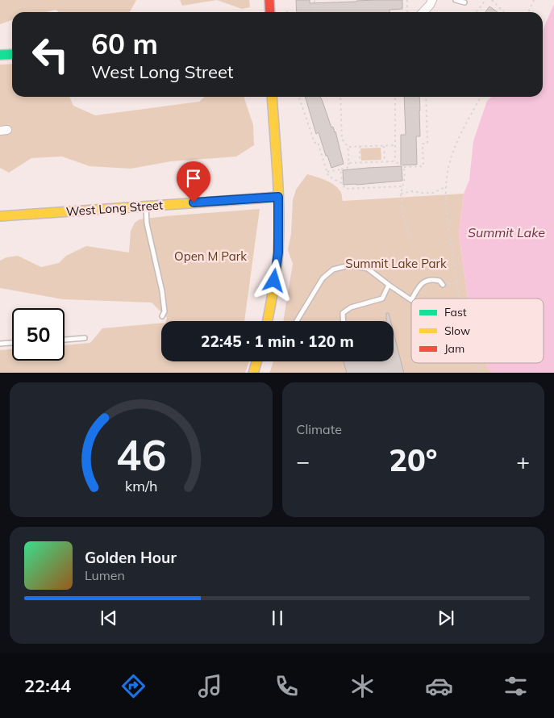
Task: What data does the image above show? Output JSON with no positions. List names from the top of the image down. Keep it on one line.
{"streets":{"street":["West Long Street"]},"water":["Summit Lake"],"parks":["Open M Park","Summit Lake Park"],"legend":["Fast","Slow","Jam"],"page":{"turn":["60 m","West Long Street"],"limit":"50","trip":"22:45 · 1 min · 120 m","tile":"Climate","heat":["−","20°","+"],"song":["Golden Hour","Lumen"],"tabs":"22:44","gauge":["46","km/h"]}}
